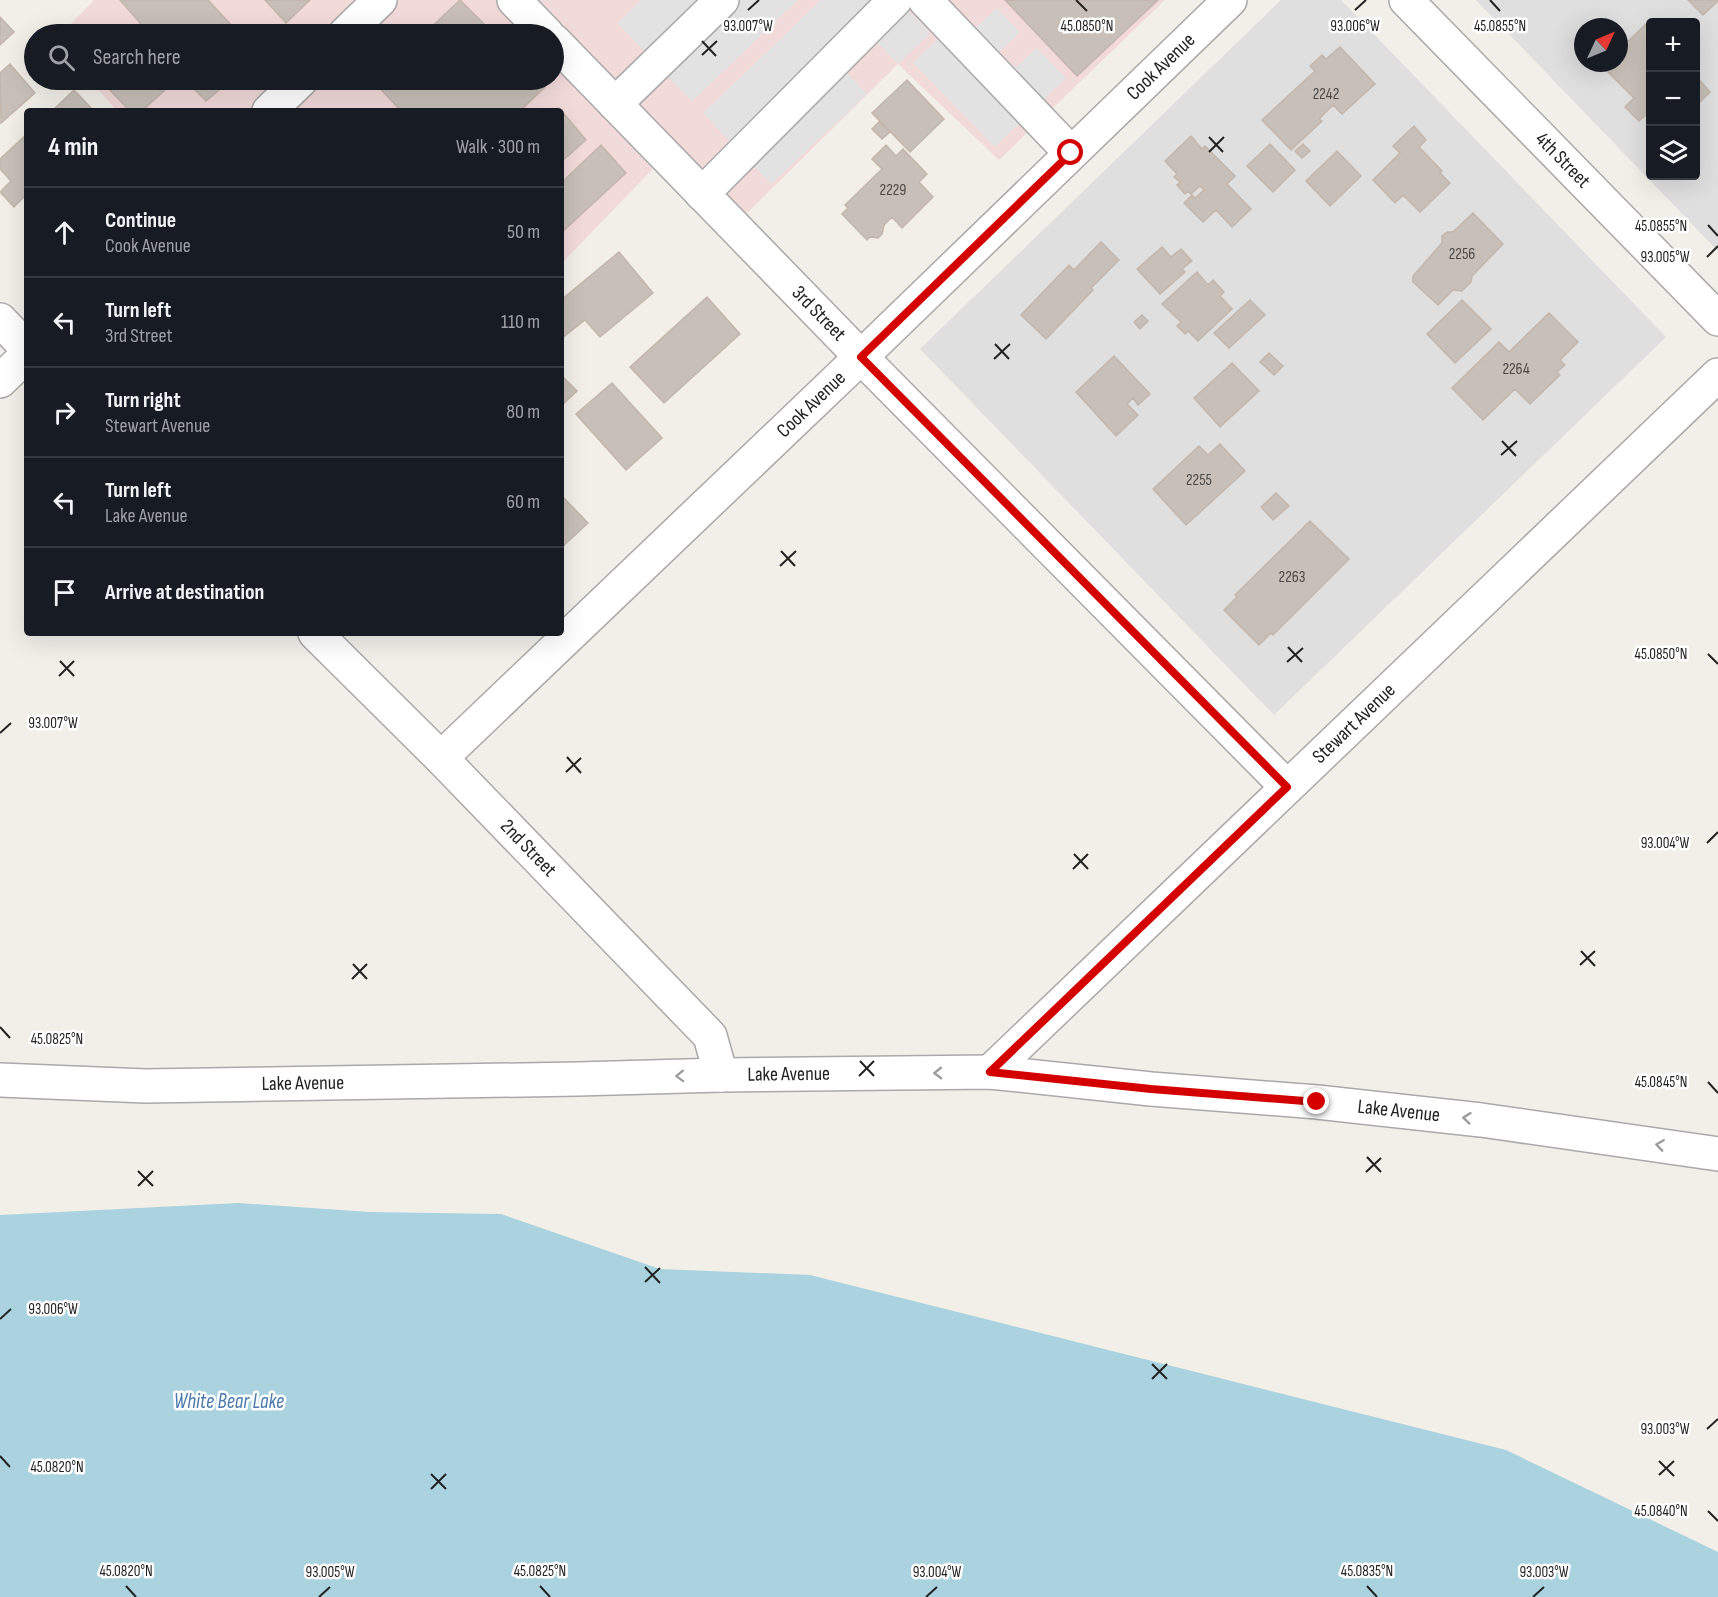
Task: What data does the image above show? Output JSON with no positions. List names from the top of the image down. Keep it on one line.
{"streets":{"street":["Cook Avenue","4th Street","3rd Street","Stewart Avenue","2nd Street","Lake Avenue"]},"crossings":[["Cook Avenue","3rd Street"],["Cook Avenue","2nd Street"],["3rd Street","Stewart Avenue"],["Stewart Avenue","Lake Avenue"],["2nd Street","Lake Avenue"]],"one_way":["Lake Avenue"],"water":["White Bear Lake"],"house_numbers":["2242","2229","2256","2264","2255","2263"],"north":"top right","page":{"map_buttons":["+","−"],"search":"Search here","heading":["4 min","Walk · 300 m"],"list":[["Continue","Cook Avenue","50 m"],["Turn left","3rd Street","110 m"],["Turn right","Stewart Avenue","80 m"],["Turn left","Lake Avenue","60 m"],"Arrive at destination"]},"coordinates":["93.007°W","93.006°W","45.0855°N","45.0850°N","93.005°W","93.004°W","45.0825°N","45.0845°N","93.003°W","45.0820°N","45.0840°N","45.0835°N"]}
